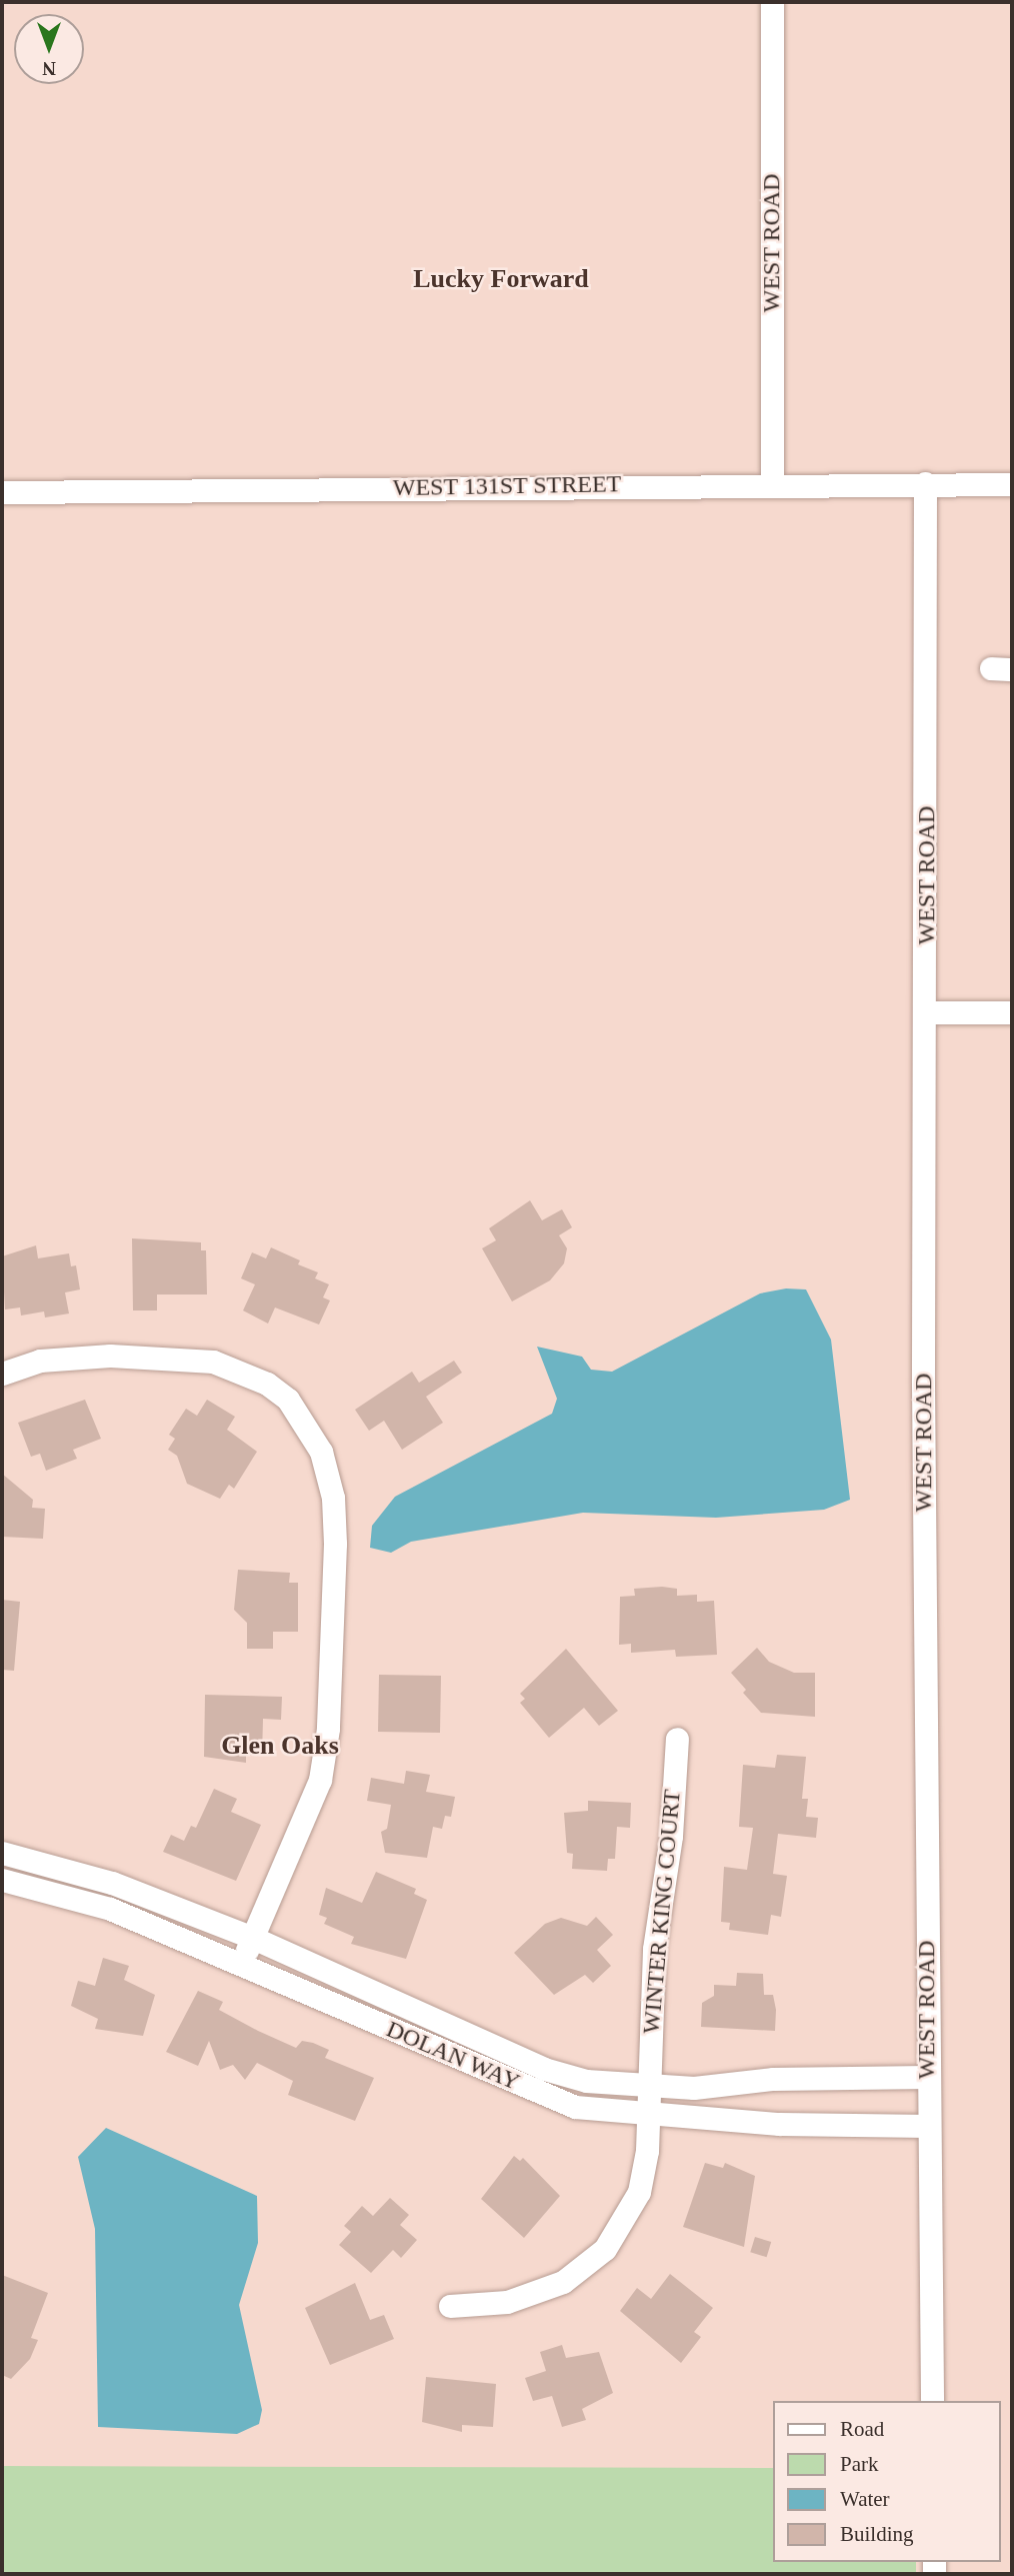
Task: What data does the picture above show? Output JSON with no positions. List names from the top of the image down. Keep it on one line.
{"streets":{"street":["WEST ROAD","WEST 131ST STREET","WINTER KING COURT","DOLAN WAY"]},"crossings":[["WEST ROAD","WEST 131ST STREET"],["WEST ROAD","DOLAN WAY"],["WINTER KING COURT","DOLAN WAY"]],"districts":["Lucky Forward","Glen Oaks"],"legend":["Road","Park","Water","Building"],"north":"bottom"}
